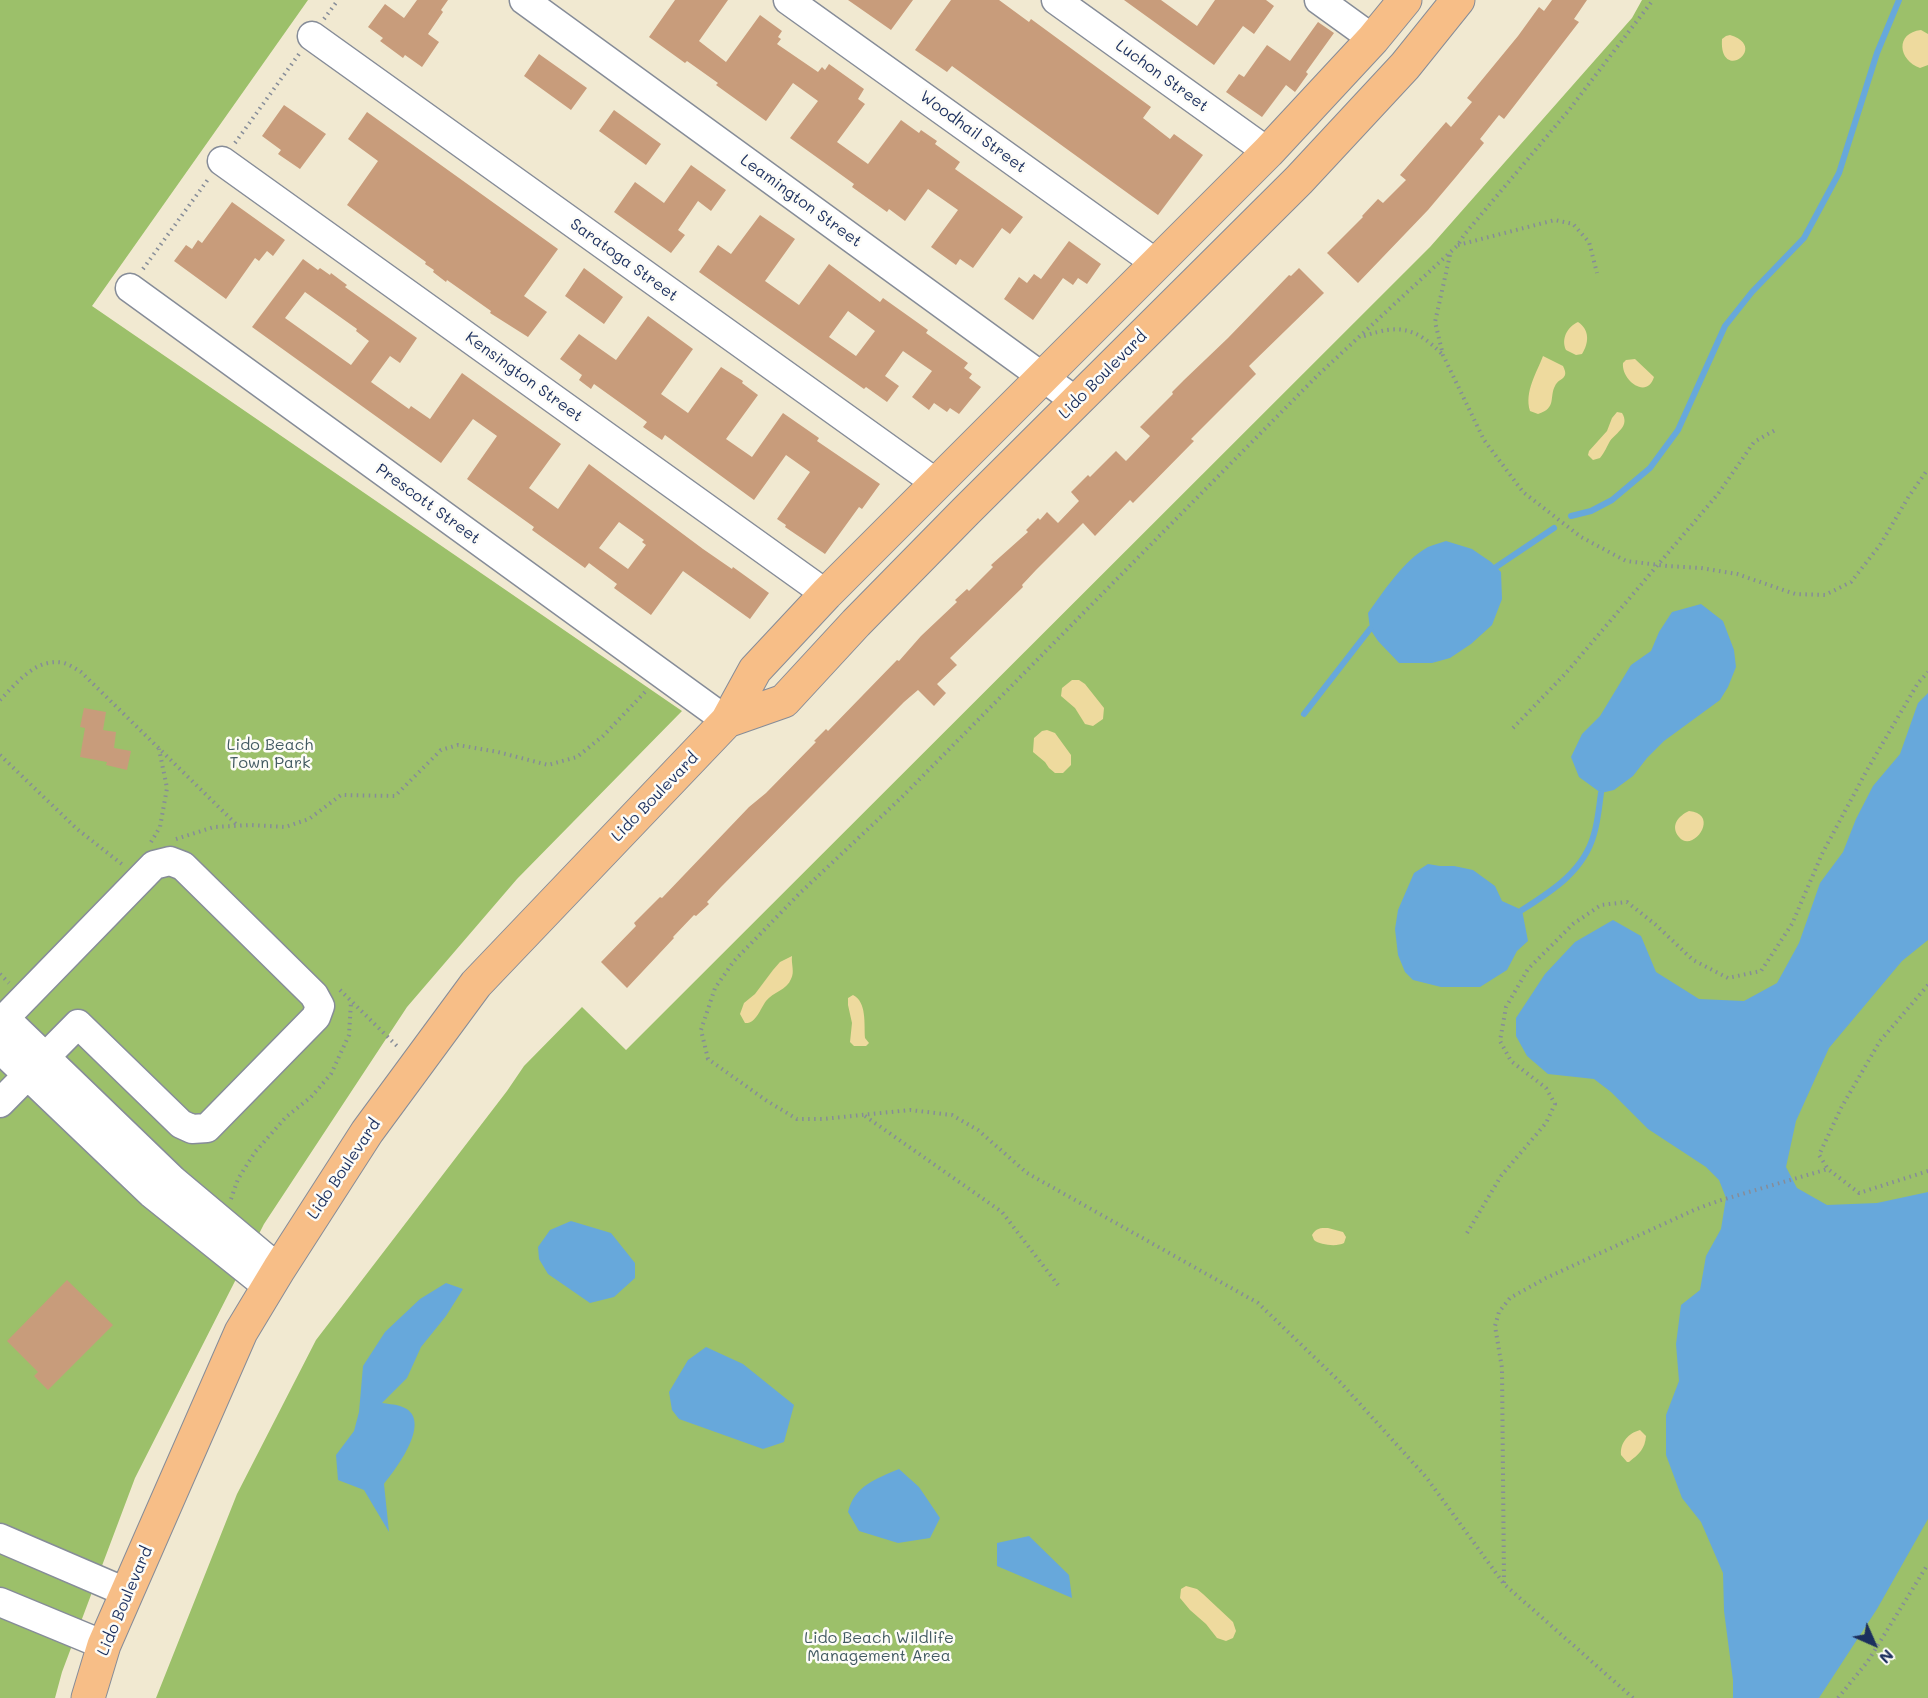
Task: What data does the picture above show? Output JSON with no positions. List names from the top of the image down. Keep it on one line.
{"streets":{"highway":["Lido Boulevard"],"street":["Luchon Street","Woodhail Street","Leamington Street","Saratoga Street","Kensington Street","Prescott Street"]},"crossings":[["Luchon Street","Lido Boulevard"],["Woodhail Street","Lido Boulevard"],["Leamington Street","Lido Boulevard"],["Saratoga Street","Lido Boulevard"],["Lido Boulevard","Kensington Street"],["Lido Boulevard","Prescott Street"]],"parks":["Lido Beach Town Park","Lido Beach Wildlife Management Area"],"north":"bottom right"}
